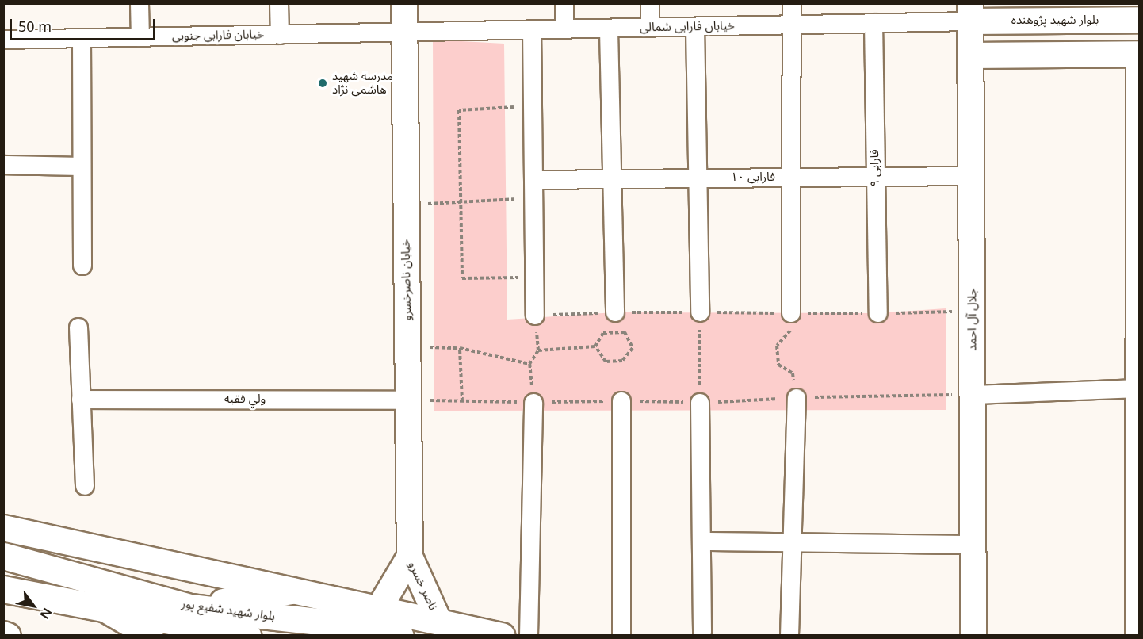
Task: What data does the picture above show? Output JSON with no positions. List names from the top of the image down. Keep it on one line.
{"streets":{"main road":["بلوار شهید شفیع پور"],"street":["بلوار شهید پژوهنده","خیابان فارابی شمالی","خیابان فارابی جنوبی","فارابی ۹","فارابی ۱۰","خیابان ناصرخسرو","جلال آل احمد","ولي فقيه","ناصر خسرو"]},"crossings":[["بلوار شهید پژوهنده","خیابان فارابی شمالی"],["بلوار شهید پژوهنده","جلال آل احمد"],["خیابان فارابی شمالی","خیابان فارابی جنوبی"],["خیابان فارابی شمالی","فارابی ۹"],["خیابان فارابی شمالی","خیابان ناصرخسرو"],["خیابان فارابی شمالی","جلال آل احمد"],["خیابان فارابی جنوبی","خیابان ناصرخسرو"],["فارابی ۹","فارابی ۱۰"],["فارابی ۱۰","جلال آل احمد"],["خیابان ناصرخسرو","ولي فقيه"],["خیابان ناصرخسرو","ناصر خسرو"]],"places":["مدرسه شهید ه‍اشمی نژاد"],"scale_bar":"50 m","north":"bottom right"}
